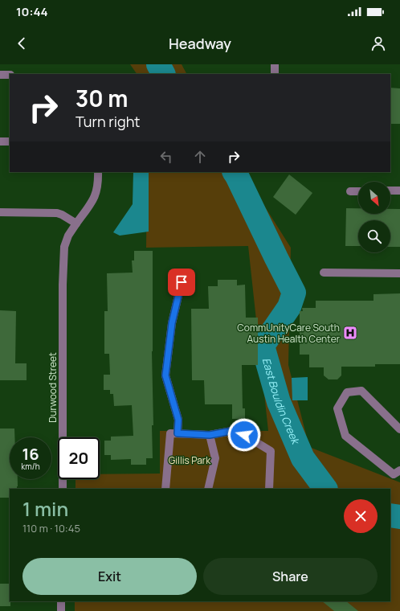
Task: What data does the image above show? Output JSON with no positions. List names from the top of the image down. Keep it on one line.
{"streets":{"street":["Durwood Street"]},"water":["East Bouldin Creek"],"parks":["Gillis Park"],"places":{"hospital":["CommUnityCare South Austin Health Center"]},"north":"bottom right","page":{"status":"10:44","header":"Headway","turn":["30 m","Turn right"],"speed":"16 km/h","limit":"20","heading":["1 min","110 m · 10:45"],"buttons":["Exit","Share"]}}
